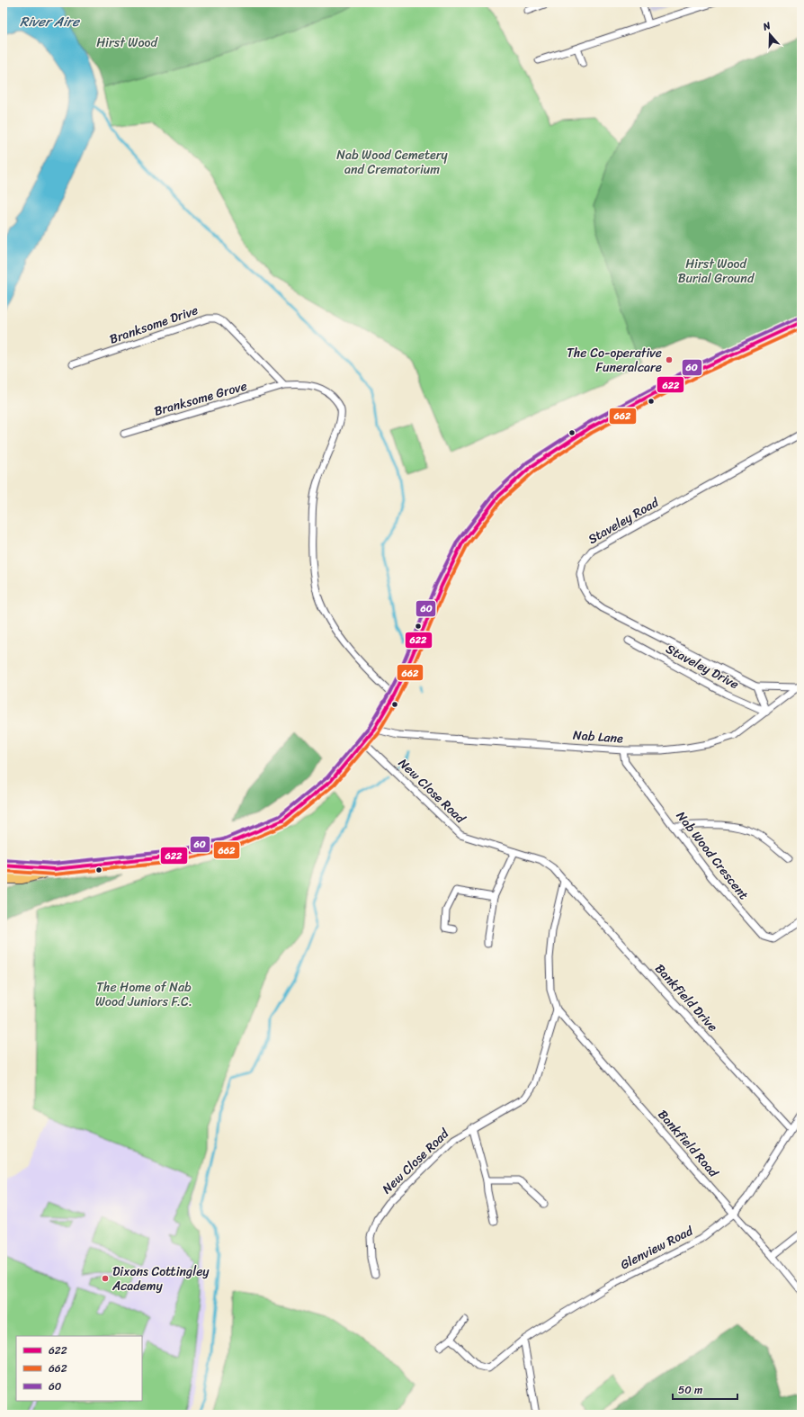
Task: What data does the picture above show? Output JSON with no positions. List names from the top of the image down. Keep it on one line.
{"streets":{"street":["Branksome Drive","Branksome Grove","Staveley Road","Staveley Drive","Nab Lane","New Close Road","Nab Wood Crescent","Bankfield Drive","Bankfield Road","Glenview Road"]},"crossings":[["Branksome Drive","Branksome Grove"],["Staveley Road","Nab Lane"],["Staveley Drive","Nab Lane"],["Nab Lane","Nab Wood Crescent"],["New Close Road","Bankfield Drive"],["New Close Road","Bankfield Road"],["Bankfield Drive","Glenview Road"],["Bankfield Road","Glenview Road"]],"water":["River Aire"],"parks":["Hirst Wood","Nab Wood Cemetery and Crematorium","Hirst Wood Burial Ground","The Home of Nab Wood Juniors F.C."],"places":["The Co-operative Funeralcare","Dixons Cottingley Academy"],"lines":["transit line 60","transit line 622","transit line 662"],"legend":["622","662","60"],"scale_bar":"50 m","north":"top"}
